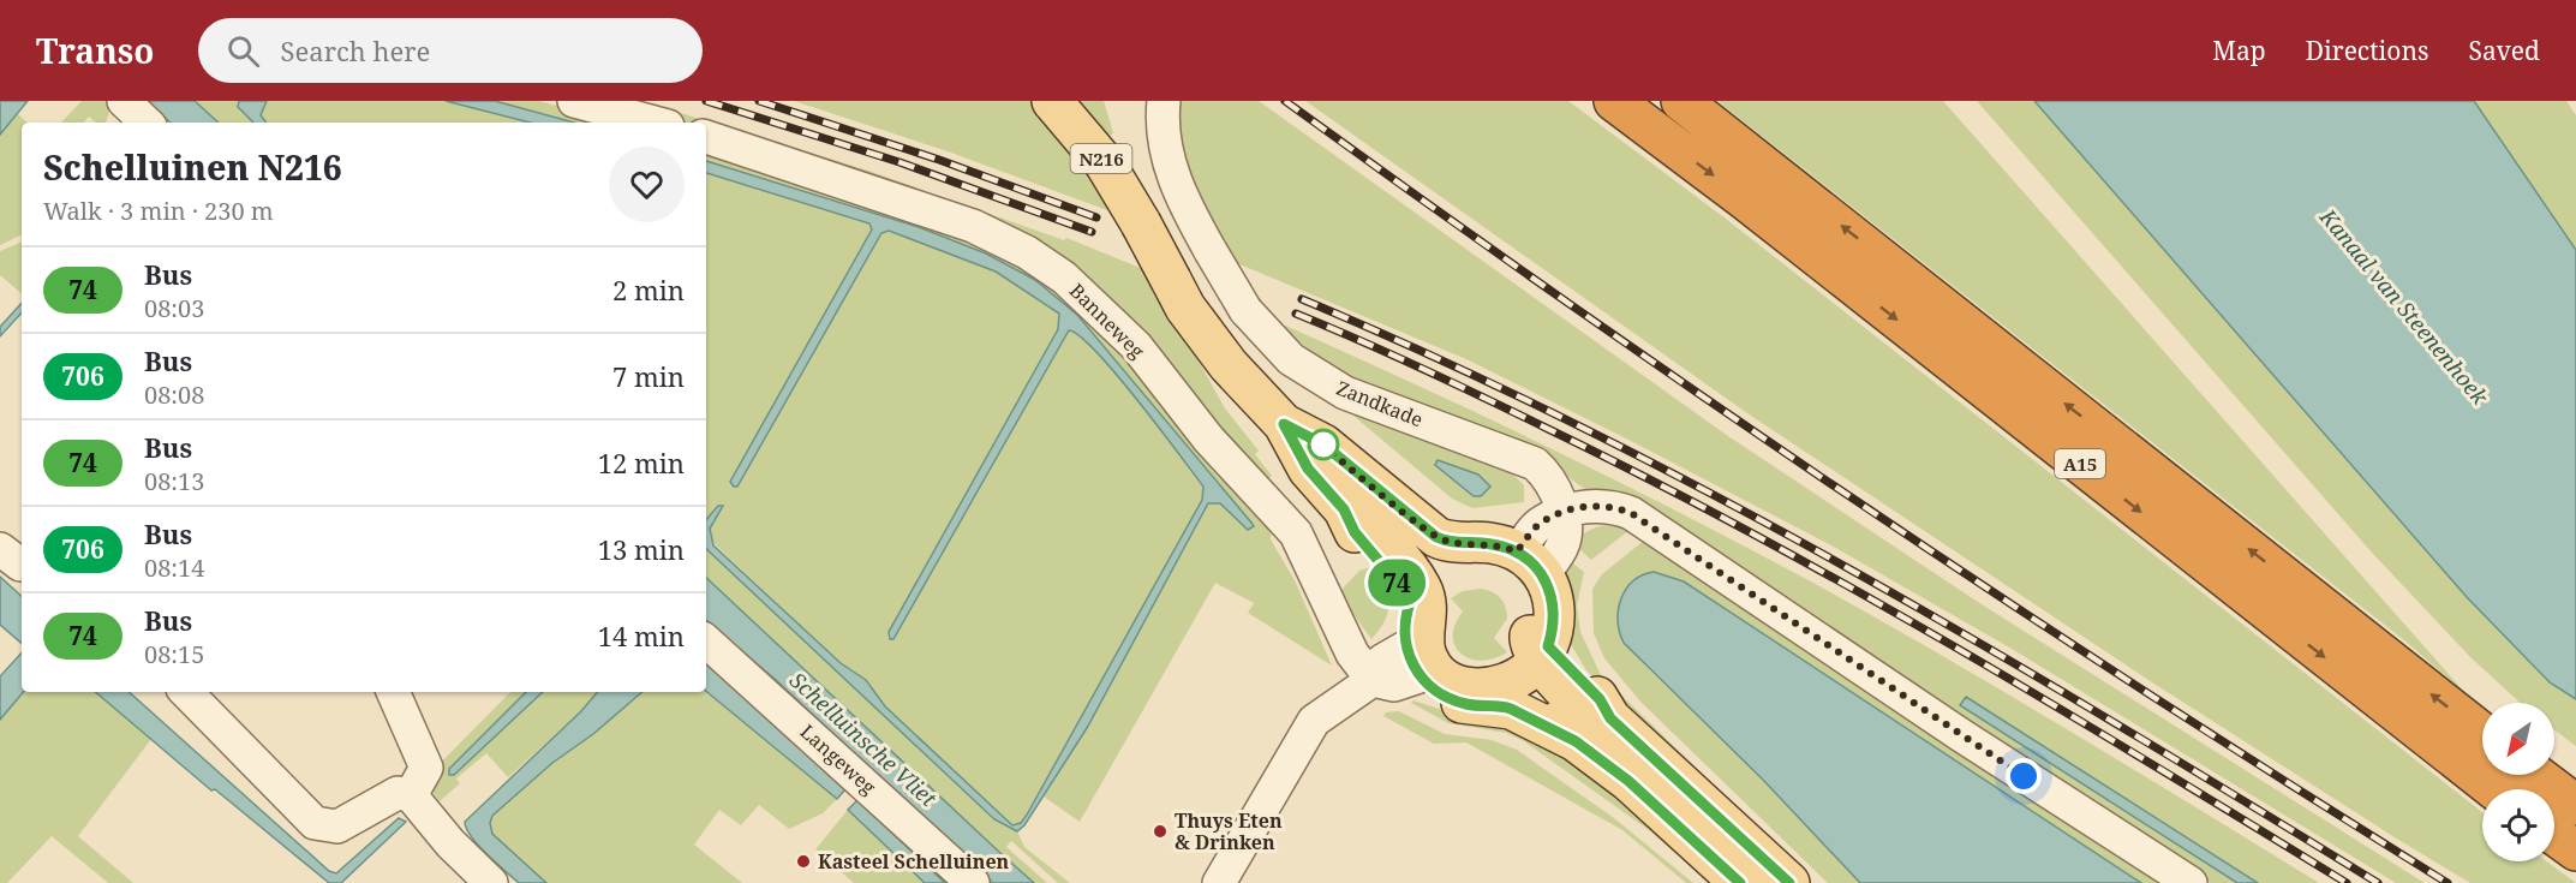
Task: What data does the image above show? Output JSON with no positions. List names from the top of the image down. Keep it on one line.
{"streets":{"highway":["A15"],"main road":["N216"],"street":["Banneweg","Zandkade","Langeweg"]},"crossings":[["N216","Zandkade"]],"water":["Kanaal van Steenenhoek","Schelluinsche Vliet"],"places":["Thuys Eten & Drinken","Kasteel Schelluinen"],"lines":["bus line 74"],"north":"bottom left","page":{"header":"Transo","search":"Search here","nav":["Map","Directions","Saved"],"on_map":"74","heading":["Schelluinen N216","Walk · 3 min · 230 m"],"list":[{"mark":"74","name":"Bus","note":"08:03","value":"2 min"},{"mark":"706","name":"Bus","note":"08:08","value":"7 min"},{"mark":"74","name":"Bus","note":"08:13","value":"12 min"},{"mark":"706","name":"Bus","note":"08:14","value":"13 min"},{"mark":"74","name":"Bus","note":"08:15","value":"14 min"}]}}
